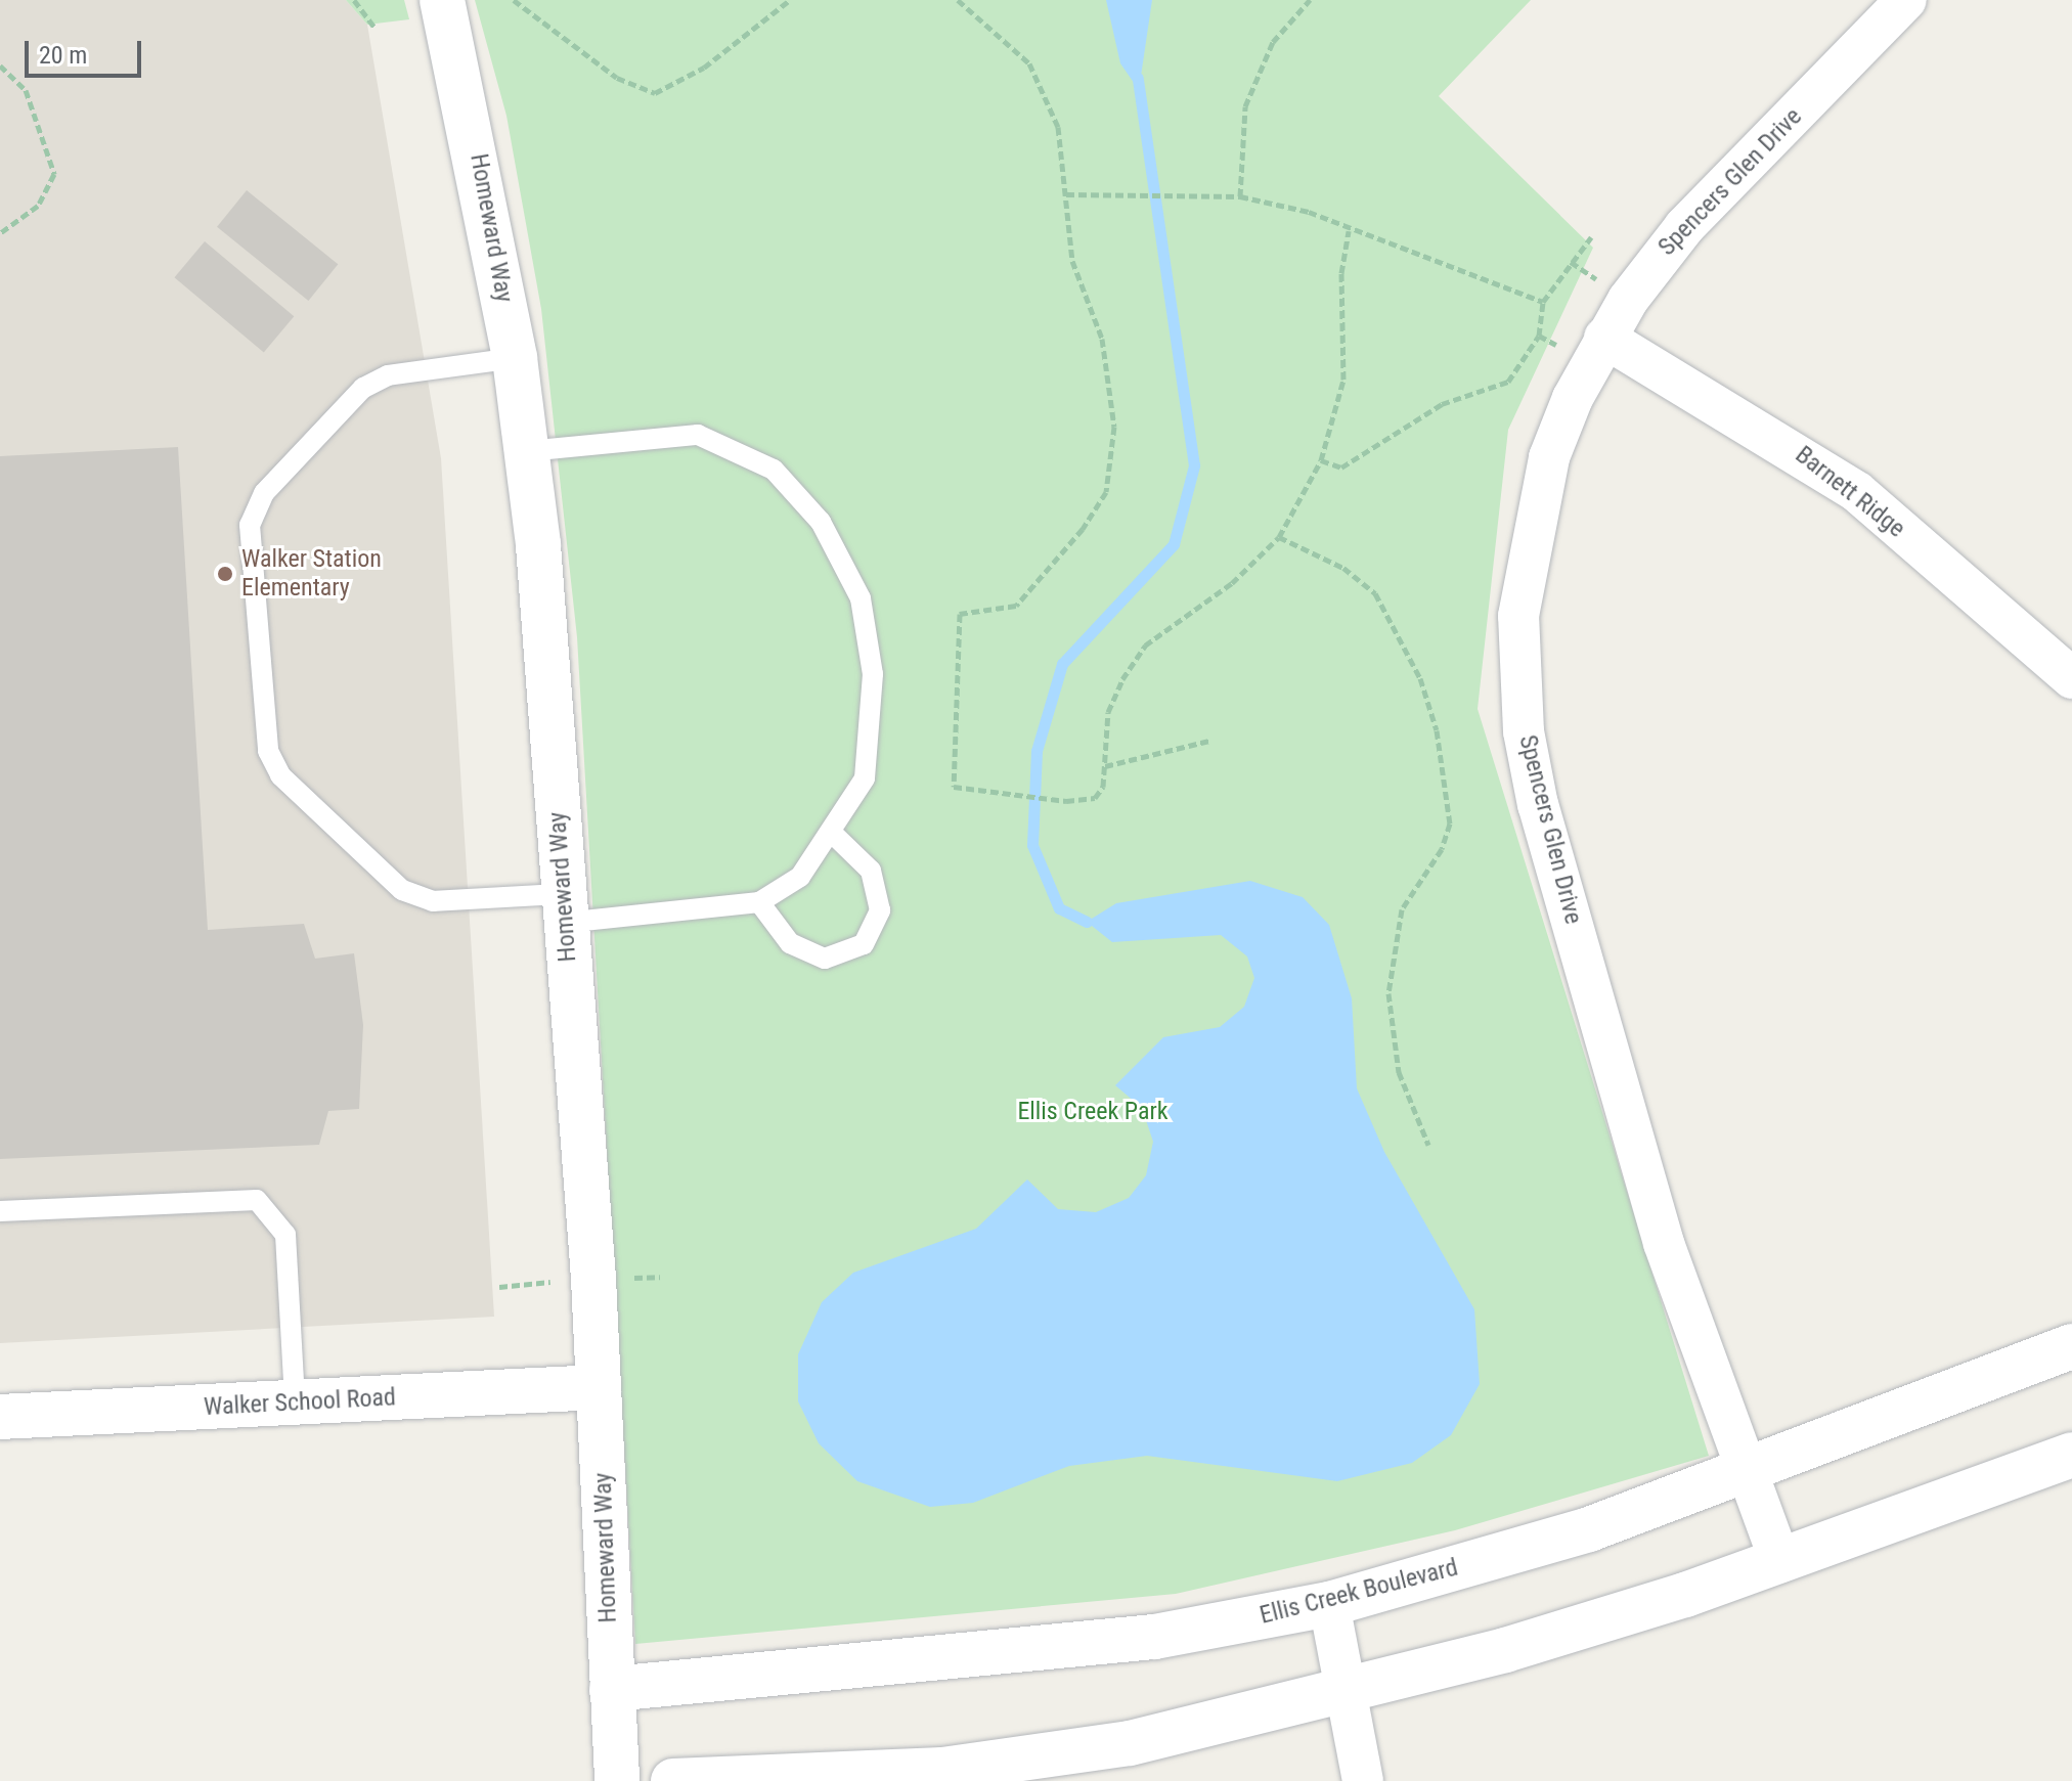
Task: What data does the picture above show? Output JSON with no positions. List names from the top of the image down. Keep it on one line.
{"streets":{"street":["Spencers Glen Drive","Homeward Way","Barnett Ridge","Walker School Road","Ellis Creek Boulevard"]},"crossings":[["Spencers Glen Drive","Barnett Ridge"],["Spencers Glen Drive","Ellis Creek Boulevard"],["Homeward Way","Walker School Road"],["Homeward Way","Ellis Creek Boulevard"]],"parks":["Ellis Creek Park"],"places":["Walker Station Elementary"],"scale_bar":"20 m"}
